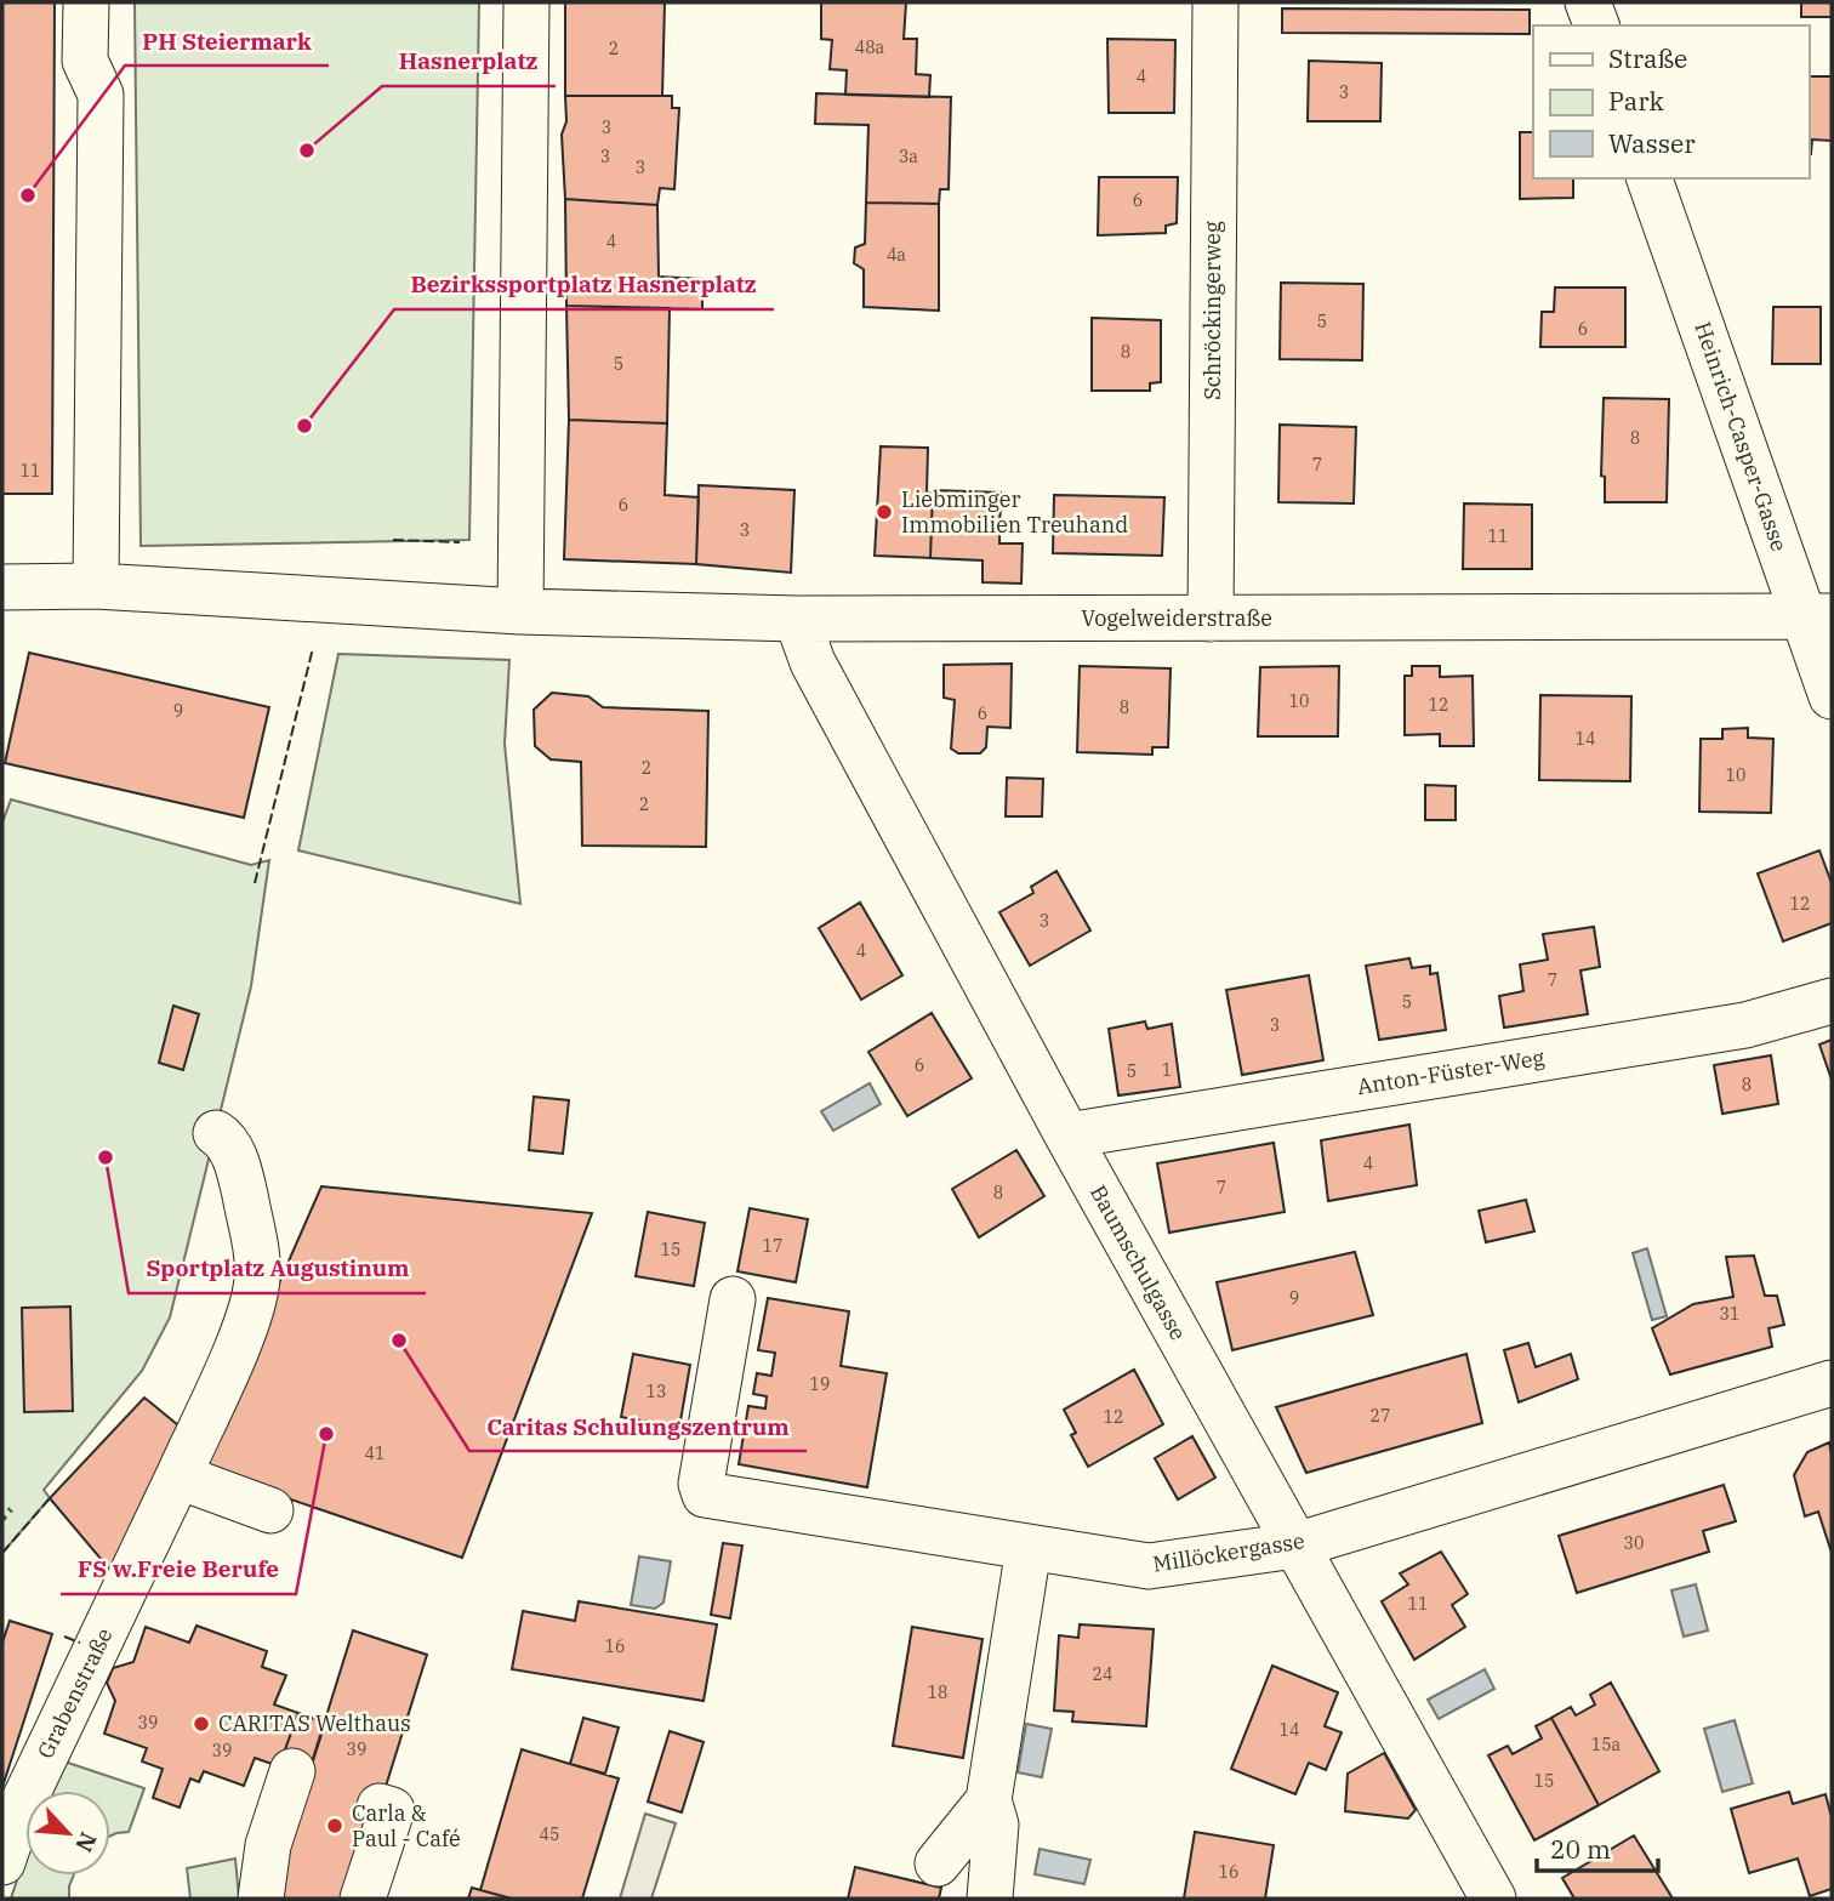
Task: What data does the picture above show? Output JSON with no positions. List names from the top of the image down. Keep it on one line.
{"streets":{"street":["Schröckingerweg","Heinrich-Casper-Gasse","Vogelweiderstraße","Anton-Füster-Weg","Baumschulgasse","Millöckergasse","Grabenstraße"]},"crossings":[["Schröckingerweg","Vogelweiderstraße"],["Heinrich-Casper-Gasse","Vogelweiderstraße"],["Vogelweiderstraße","Baumschulgasse"],["Anton-Füster-Weg","Baumschulgasse"],["Baumschulgasse","Millöckergasse"]],"places":["Hasnerplatz","PH Steiermark","Bezirkssportplatz Hasnerplatz","Liebminger Immobilien Treuhand","Sportplatz Augustinum","Caritas Schulungszentrum","FS w.Freie Berufe","CARITAS Welthaus","Carla & Paul - Café"],"house_numbers":["48a","2","4","3","3","3","3a","3","6","4","4a","5","6","8","5","8","7","11","6","3","11","10","12","8","9","6","14","2","10","2","12","3","4","7","5","3","6","1","5","8","4","7","8","17","15","9","31","19","13","27","12","41","30","11","16","24","18","39","14","15a","39","39","15","45","16"],"legend":["Straße","Park","Wasser"],"scale_bar":"20 m","north":"bottom right"}
